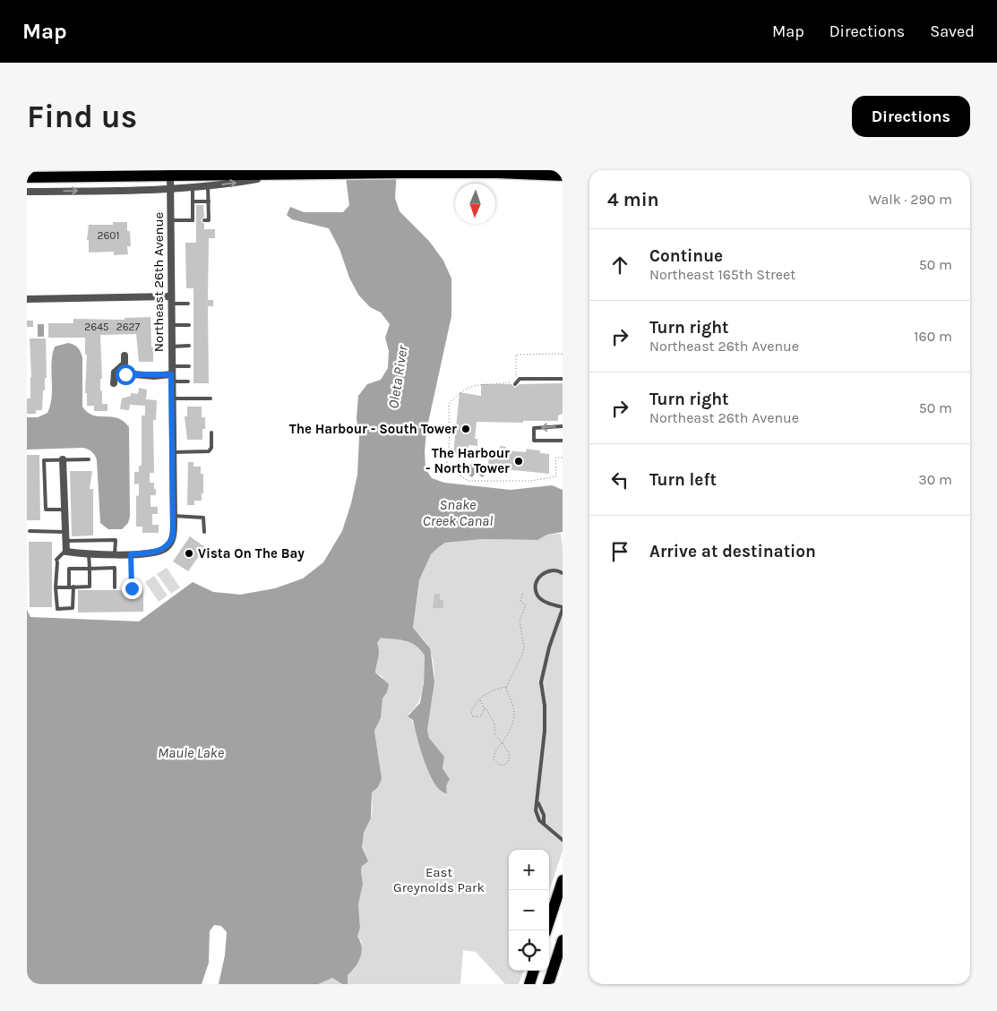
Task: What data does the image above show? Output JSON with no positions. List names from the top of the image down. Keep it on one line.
{"streets":{"street":["Northeast 26th Avenue"]},"water":["Oleta River","Snake Creek Canal","Maule Lake"],"parks":["East Greynolds Park"],"places":["The Harbour - South Tower","The Harbour - North Tower","Vista On The Bay"],"house_numbers":["2601","2645","2627"],"north":"bottom","page":{"header":"Map","nav":["Map","Directions","Saved"],"buttons":"Directions","title":"Find us","heading":["4 min","Walk · 290 m"],"list":[["Continue","Northeast 165th Street","50 m"],["Turn right","Northeast 26th Avenue","160 m"],["Turn right","Northeast 26th Avenue","50 m"],["Turn left","30 m"],"Arrive at destination"],"map_buttons":["+","−"]}}
